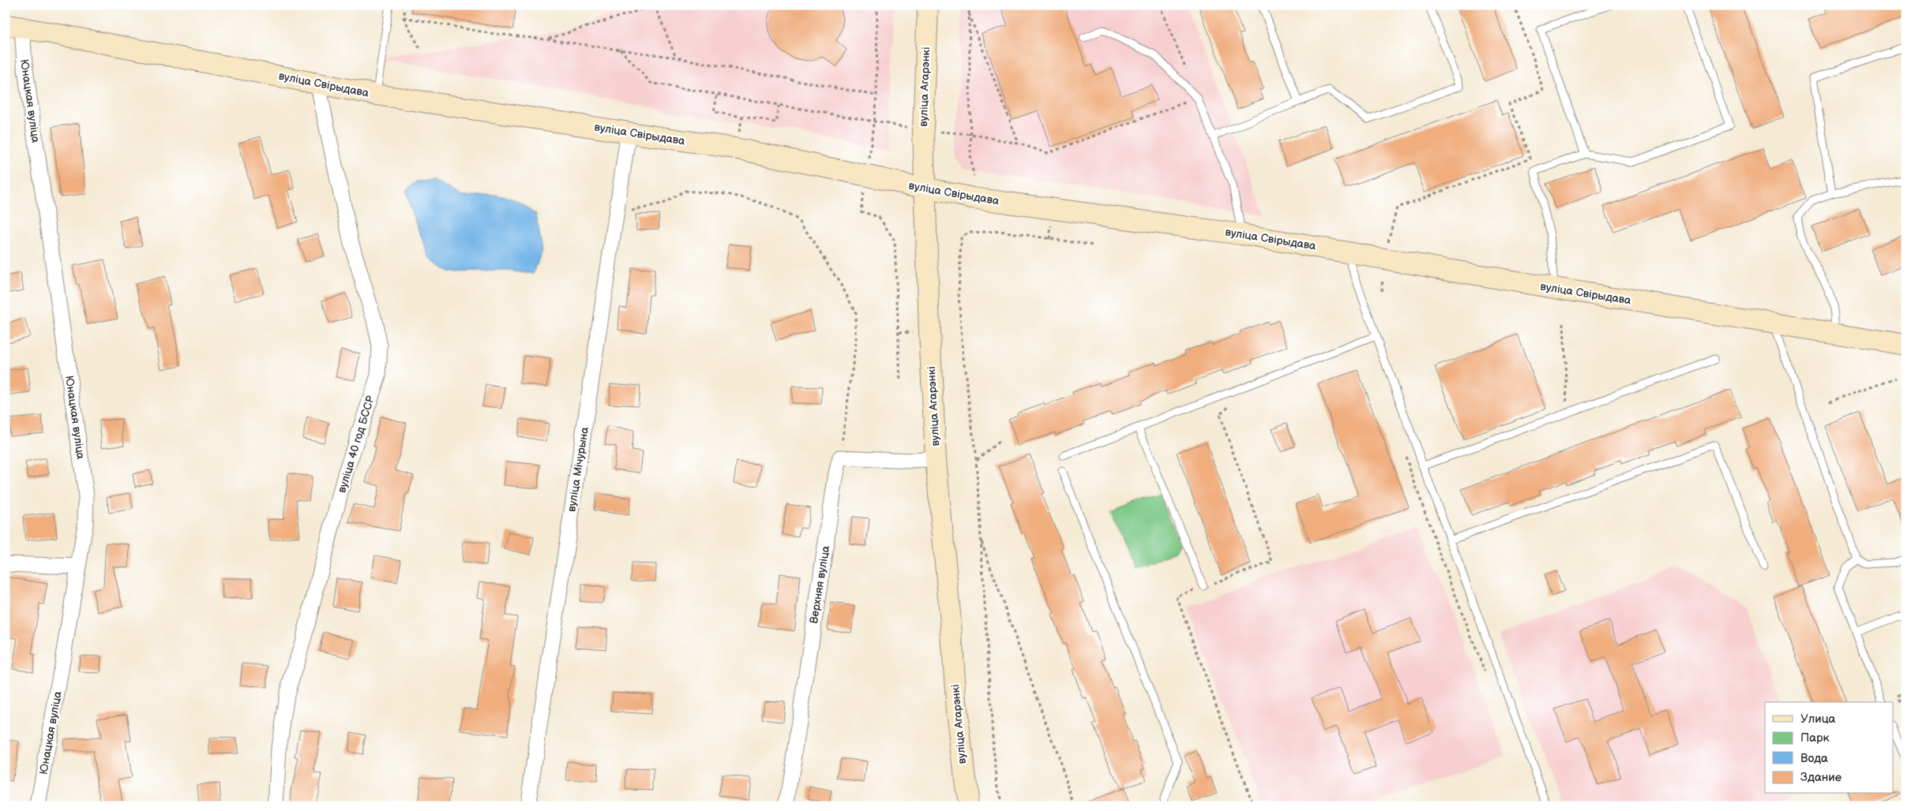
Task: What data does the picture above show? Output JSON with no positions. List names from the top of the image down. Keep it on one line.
{"streets":{"main road":["вуліца Свірыдава","вуліца Агарэнкі"],"street":["Юнацкая вуліца","вуліца 40 год БССР","вуліца Мічурына","Верхняя вуліца"]},"crossings":[["вуліца Свірыдава","вуліца Агарэнкі"],["вуліца Свірыдава","Юнацкая вуліца"],["вуліца Свірыдава","вуліца 40 год БССР"],["вуліца Свірыдава","вуліца Мічурына"]],"legend":["Улица","Парк","Вода","Здание"]}
